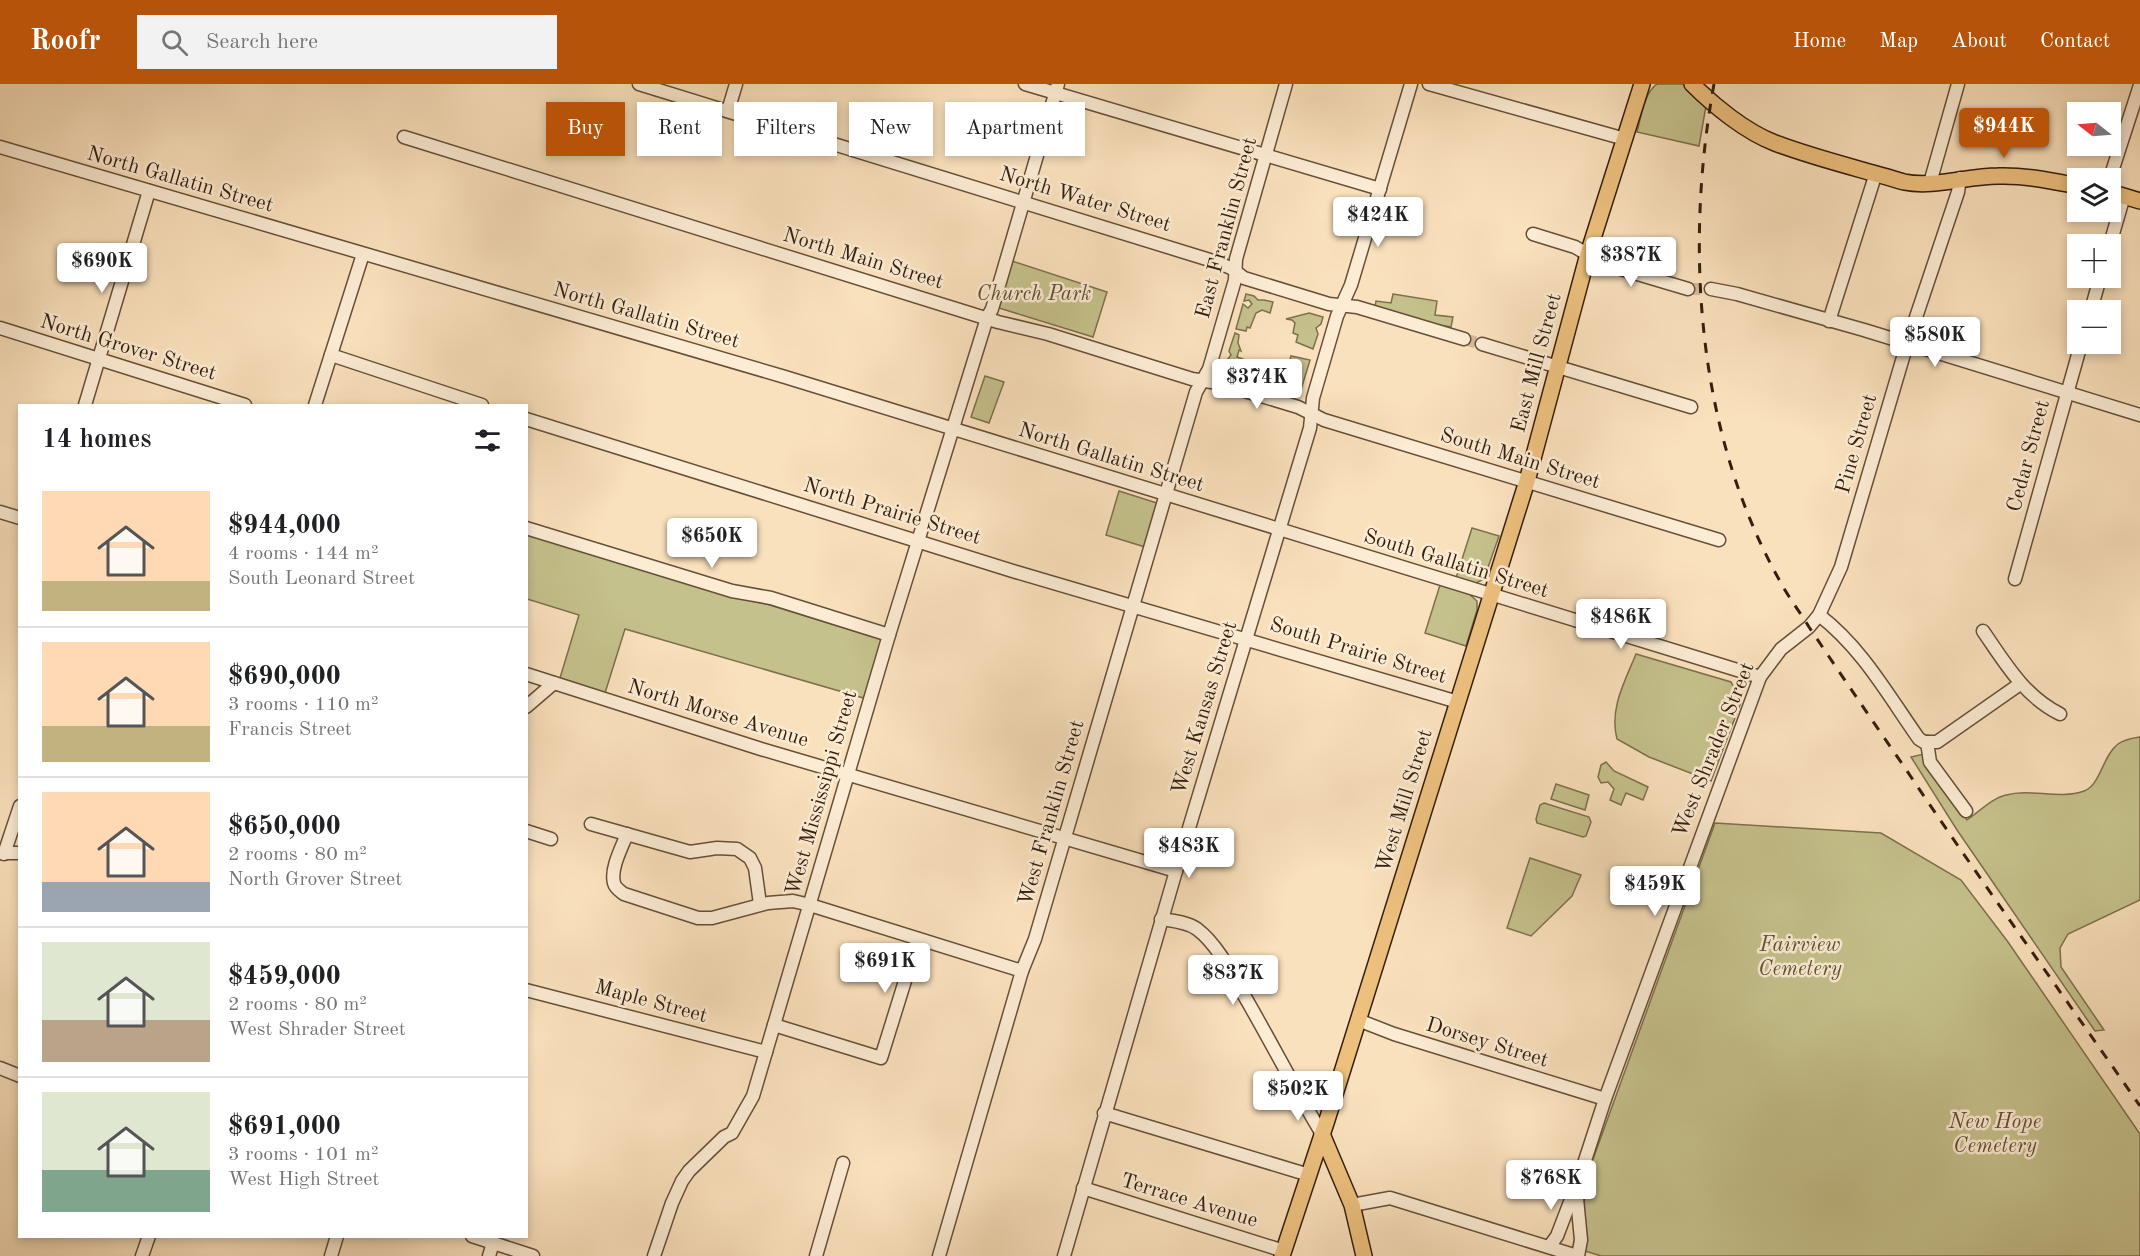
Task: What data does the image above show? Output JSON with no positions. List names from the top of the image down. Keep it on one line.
{"streets":{"main road":["East Mill Street","West Mill Street"],"street":["North Gallatin Street","North Water Street","East Franklin Street","North Main Street","North Grover Street","Pine Street","Cedar Street","South Main Street","North Prairie Street","South Gallatin Street","South Prairie Street","West Kansas Street","North Morse Avenue","West Shrader Street","West Mississippi Street","West Franklin Street","Maple Street","Dorsey Street","Terrace Avenue"]},"crossings":[["North Gallatin Street","South Gallatin Street"],["North Gallatin Street","West Kansas Street"],["North Gallatin Street","West Mississippi Street"],["North Gallatin Street","West Franklin Street"],["North Water Street","East Franklin Street"],["North Water Street","West Kansas Street"],["North Water Street","West Mississippi Street"],["East Franklin Street","North Main Street"],["East Franklin Street","West Franklin Street"],["North Main Street","South Main Street"],["North Main Street","West Kansas Street"],["North Main Street","West Mississippi Street"],["North Main Street","West Franklin Street"],["East Mill Street","South Main Street"],["East Mill Street","West Mill Street"],["Pine Street","West Shrader Street"],["South Main Street","West Kansas Street"],["South Main Street","West Mill Street"],["North Prairie Street","South Prairie Street"],["North Prairie Street","West Kansas Street"],["North Prairie Street","West Mississippi Street"],["North Prairie Street","West Franklin Street"],["South Gallatin Street","West Kansas Street"],["South Gallatin Street","West Shrader Street"],["South Gallatin Street","West Mill Street"],["South Prairie Street","West Kansas Street"],["South Prairie Street","West Mill Street"],["West Kansas Street","North Morse Avenue"],["West Kansas Street","Terrace Avenue"],["North Morse Avenue","West Mississippi Street"],["North Morse Avenue","West Franklin Street"],["West Shrader Street","Dorsey Street"],["West Mississippi Street","Maple Street"],["West Mill Street","Dorsey Street"],["West Mill Street","Terrace Avenue"]],"parks":["Church Park","Fairview Cemetery","New Hope Cemetery"],"north":"left","page":{"header":"Roofr","search":"Search here","nav":["Home","Map","About","Contact"],"map_buttons":["+","−"],"chip":["Buy","Rent","Filters","New","Apartment"],"price":["$944K","$424K","$387K","$690K","$580K","$374K","$650K","$486K","$483K","$459K","$691K","$837K","$502K","$768K"],"heading":"14 homes","list":[{"name":"$944,000","note":"4 rooms · 144 m² · South Leonard Street"},{"name":"$690,000","note":"3 rooms · 110 m² · Francis Street"},{"name":"$650,000","note":"2 rooms · 80 m² · North Grover Street"},{"name":"$459,000","note":"2 rooms · 80 m² · West Shrader Street"},{"name":"$691,000","note":"3 rooms · 101 m² · West High Street"}]}}
